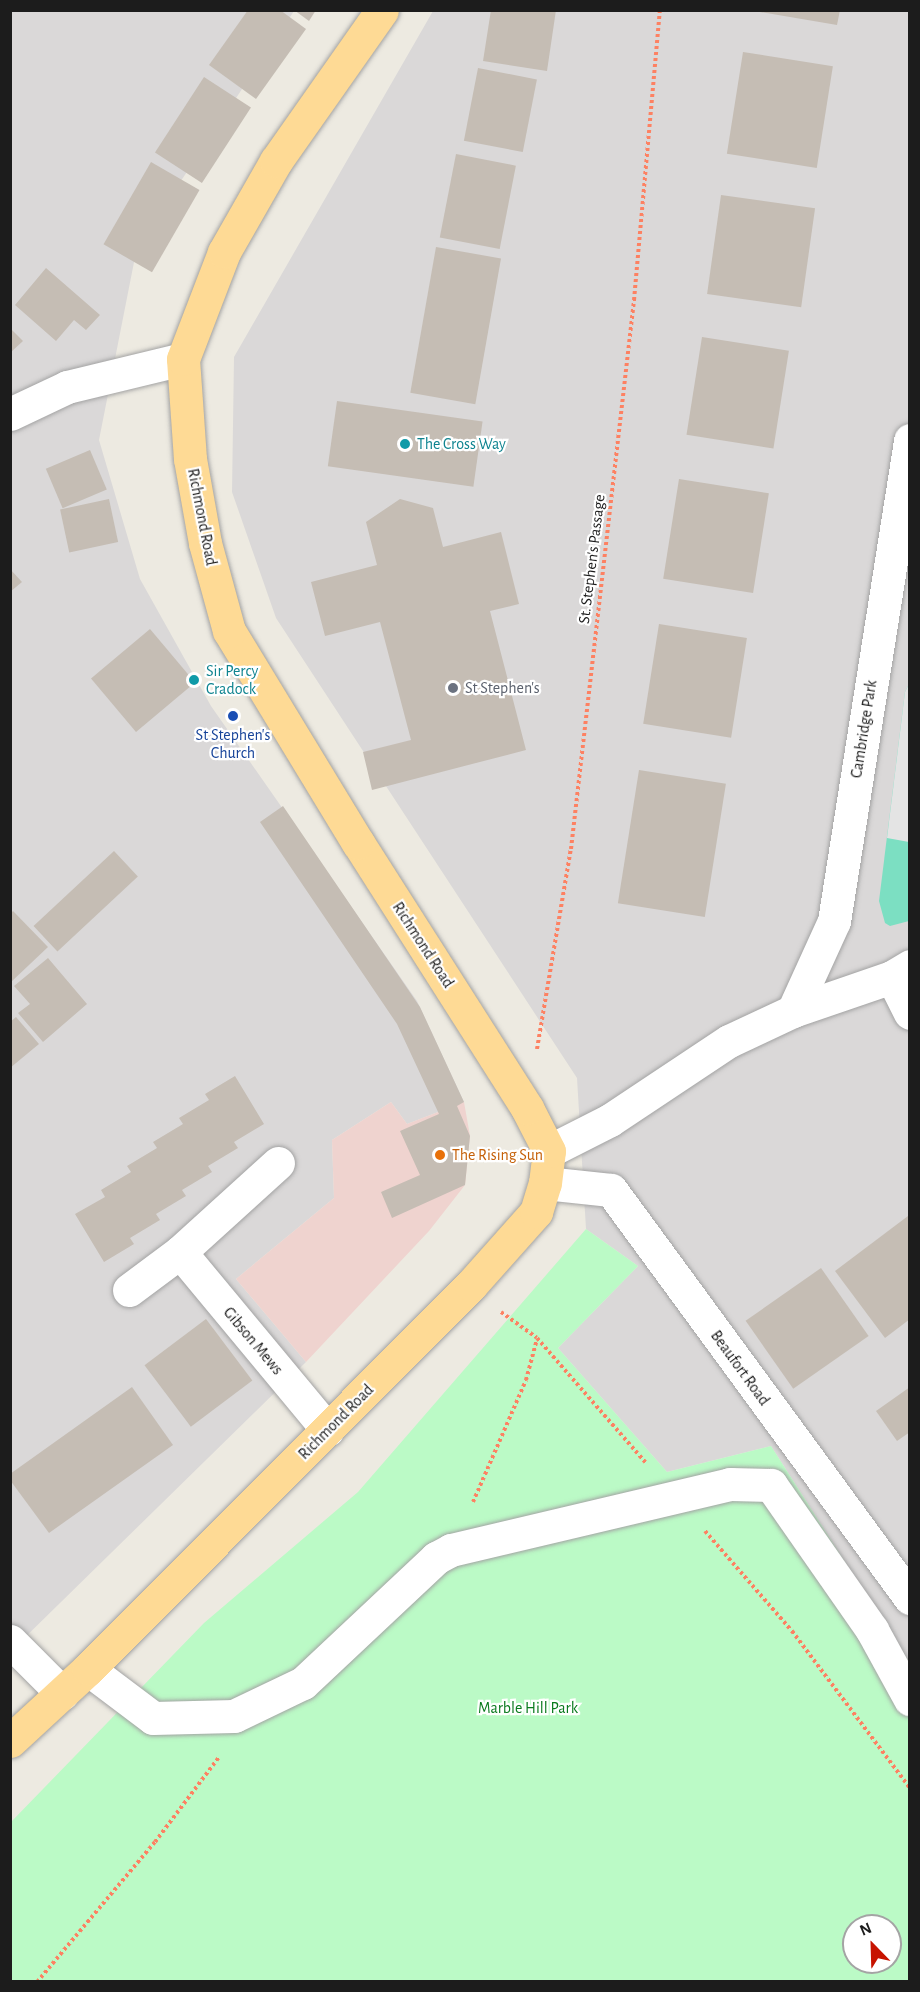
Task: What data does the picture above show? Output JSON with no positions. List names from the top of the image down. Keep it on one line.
{"streets":{"main road":["Richmond Road"],"street":["Cambridge Park","Gibson Mews","Beaufort Road"],"path":["St. Stephen's Passage"]},"crossings":[["Richmond Road","St. Stephen's Passage"],["Richmond Road","Gibson Mews"],["Richmond Road","Beaufort Road"]],"parks":["Marble Hill Park"],"places":["The Cross Way","Sir Percy Cradock","St Stephen's","St Stephen's Church","The Rising Sun"],"north":"top left"}
